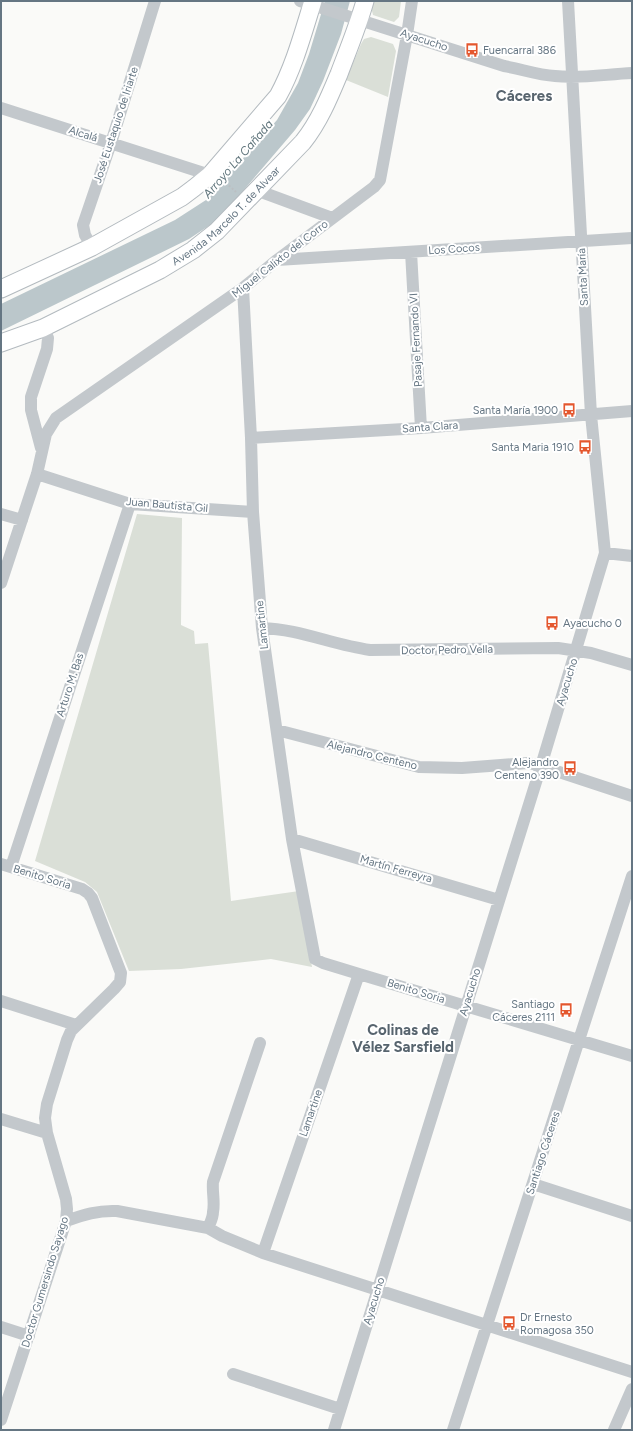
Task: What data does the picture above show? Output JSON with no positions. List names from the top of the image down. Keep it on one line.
{"streets":{"main road":["Avenida Marcelo T. de Alvear"],"street":["Ayacucho","José Eustaquio de Iriarte","Alcalá","Los Cocos","Miguel Calixto del Corro","Santa María","Pasaje Fernando VI","Santa Clara","Juan Bautista Gil","Lamartine","Doctor Pedro Vella","Arturo M. Bas","Alejandro Centeno","Martín Ferreyra","Benito Soria","Santiago Cáceres","Doctor Gumersindo Sayago"]},"crossings":[["Ayacucho","Avenida Marcelo T. de Alvear"],["Ayacucho","Miguel Calixto del Corro"],["Ayacucho","Santa María"],["Ayacucho","Doctor Pedro Vella"],["Ayacucho","Alejandro Centeno"],["Ayacucho","Martín Ferreyra"],["Ayacucho","Benito Soria"],["José Eustaquio de Iriarte","Alcalá"],["Avenida Marcelo T. de Alvear","Miguel Calixto del Corro"],["Los Cocos","Miguel Calixto del Corro"],["Los Cocos","Santa María"],["Los Cocos","Pasaje Fernando VI"],["Miguel Calixto del Corro","Juan Bautista Gil"],["Miguel Calixto del Corro","Lamartine"],["Santa María","Santa Clara"],["Pasaje Fernando VI","Santa Clara"],["Santa Clara","Lamartine"],["Juan Bautista Gil","Lamartine"],["Juan Bautista Gil","Arturo M. Bas"],["Lamartine","Doctor Pedro Vella"],["Lamartine","Alejandro Centeno"],["Lamartine","Martín Ferreyra"],["Lamartine","Benito Soria"],["Arturo M. Bas","Benito Soria"],["Benito Soria","Santiago Cáceres"],["Benito Soria","Doctor Gumersindo Sayago"]],"districts":["Cáceres","Colinas de Vélez Sarsfield"],"water":["Arroyo La Cañada"],"places":{"bus stop":["Fuencarral 386","Santa María 1900","Santa Maria 1910","Ayacucho 0","Alejandro Centeno 390","Santiago Cáceres 2111","Dr Ernesto Romagosa 350"]}}
